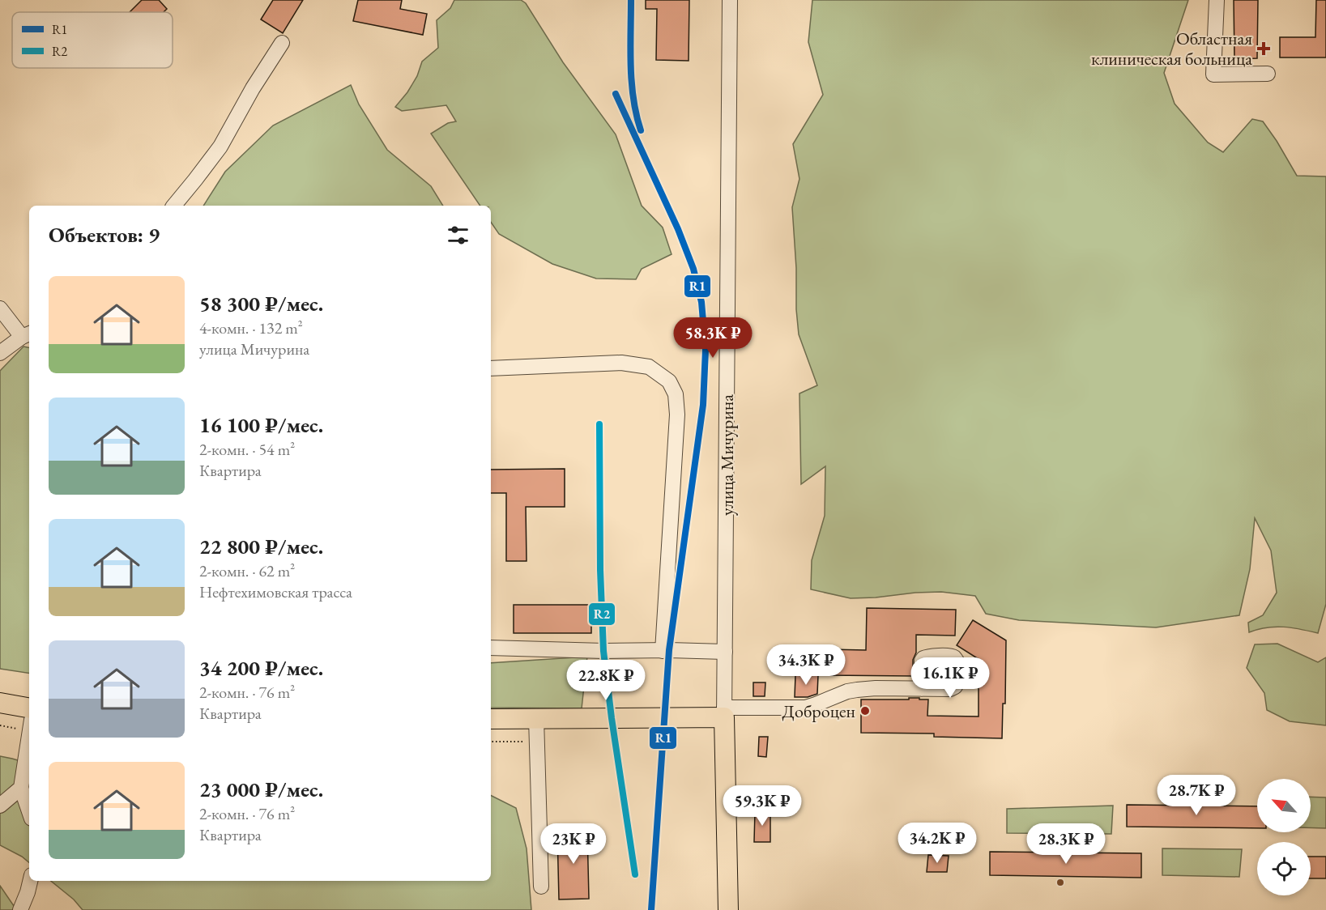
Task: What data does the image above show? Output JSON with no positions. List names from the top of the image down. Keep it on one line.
{"streets":{"main road":["улица Мичурина"]},"places":{"health":["Областная клиническая больница"],"other":["Доброцен"]},"lines":["transit line R1","transit line R2"],"legend":["R1","R2"],"north":"top left","page":{"heading":"Объектов: 9","list":[{"name":"58 300 ₽/мес.","note":"4-комн. · 132 m² · улица Мичурина"},{"name":"16 100 ₽/мес.","note":"2-комн. · 54 m² · Квартира"},{"name":"22 800 ₽/мес.","note":"2-комн. · 62 m² · Нефтехимовская трасса"},{"name":"34 200 ₽/мес.","note":"2-комн. · 76 m² · Квартира"},{"name":"23 000 ₽/мес.","note":"2-комн. · 76 m² · Квартира"}],"price":["58.3K ₽","34.3K ₽","16.1K ₽","22.8K ₽","28.7K ₽","59.3K ₽","34.2K ₽","23K ₽","28.3K ₽"]}}
